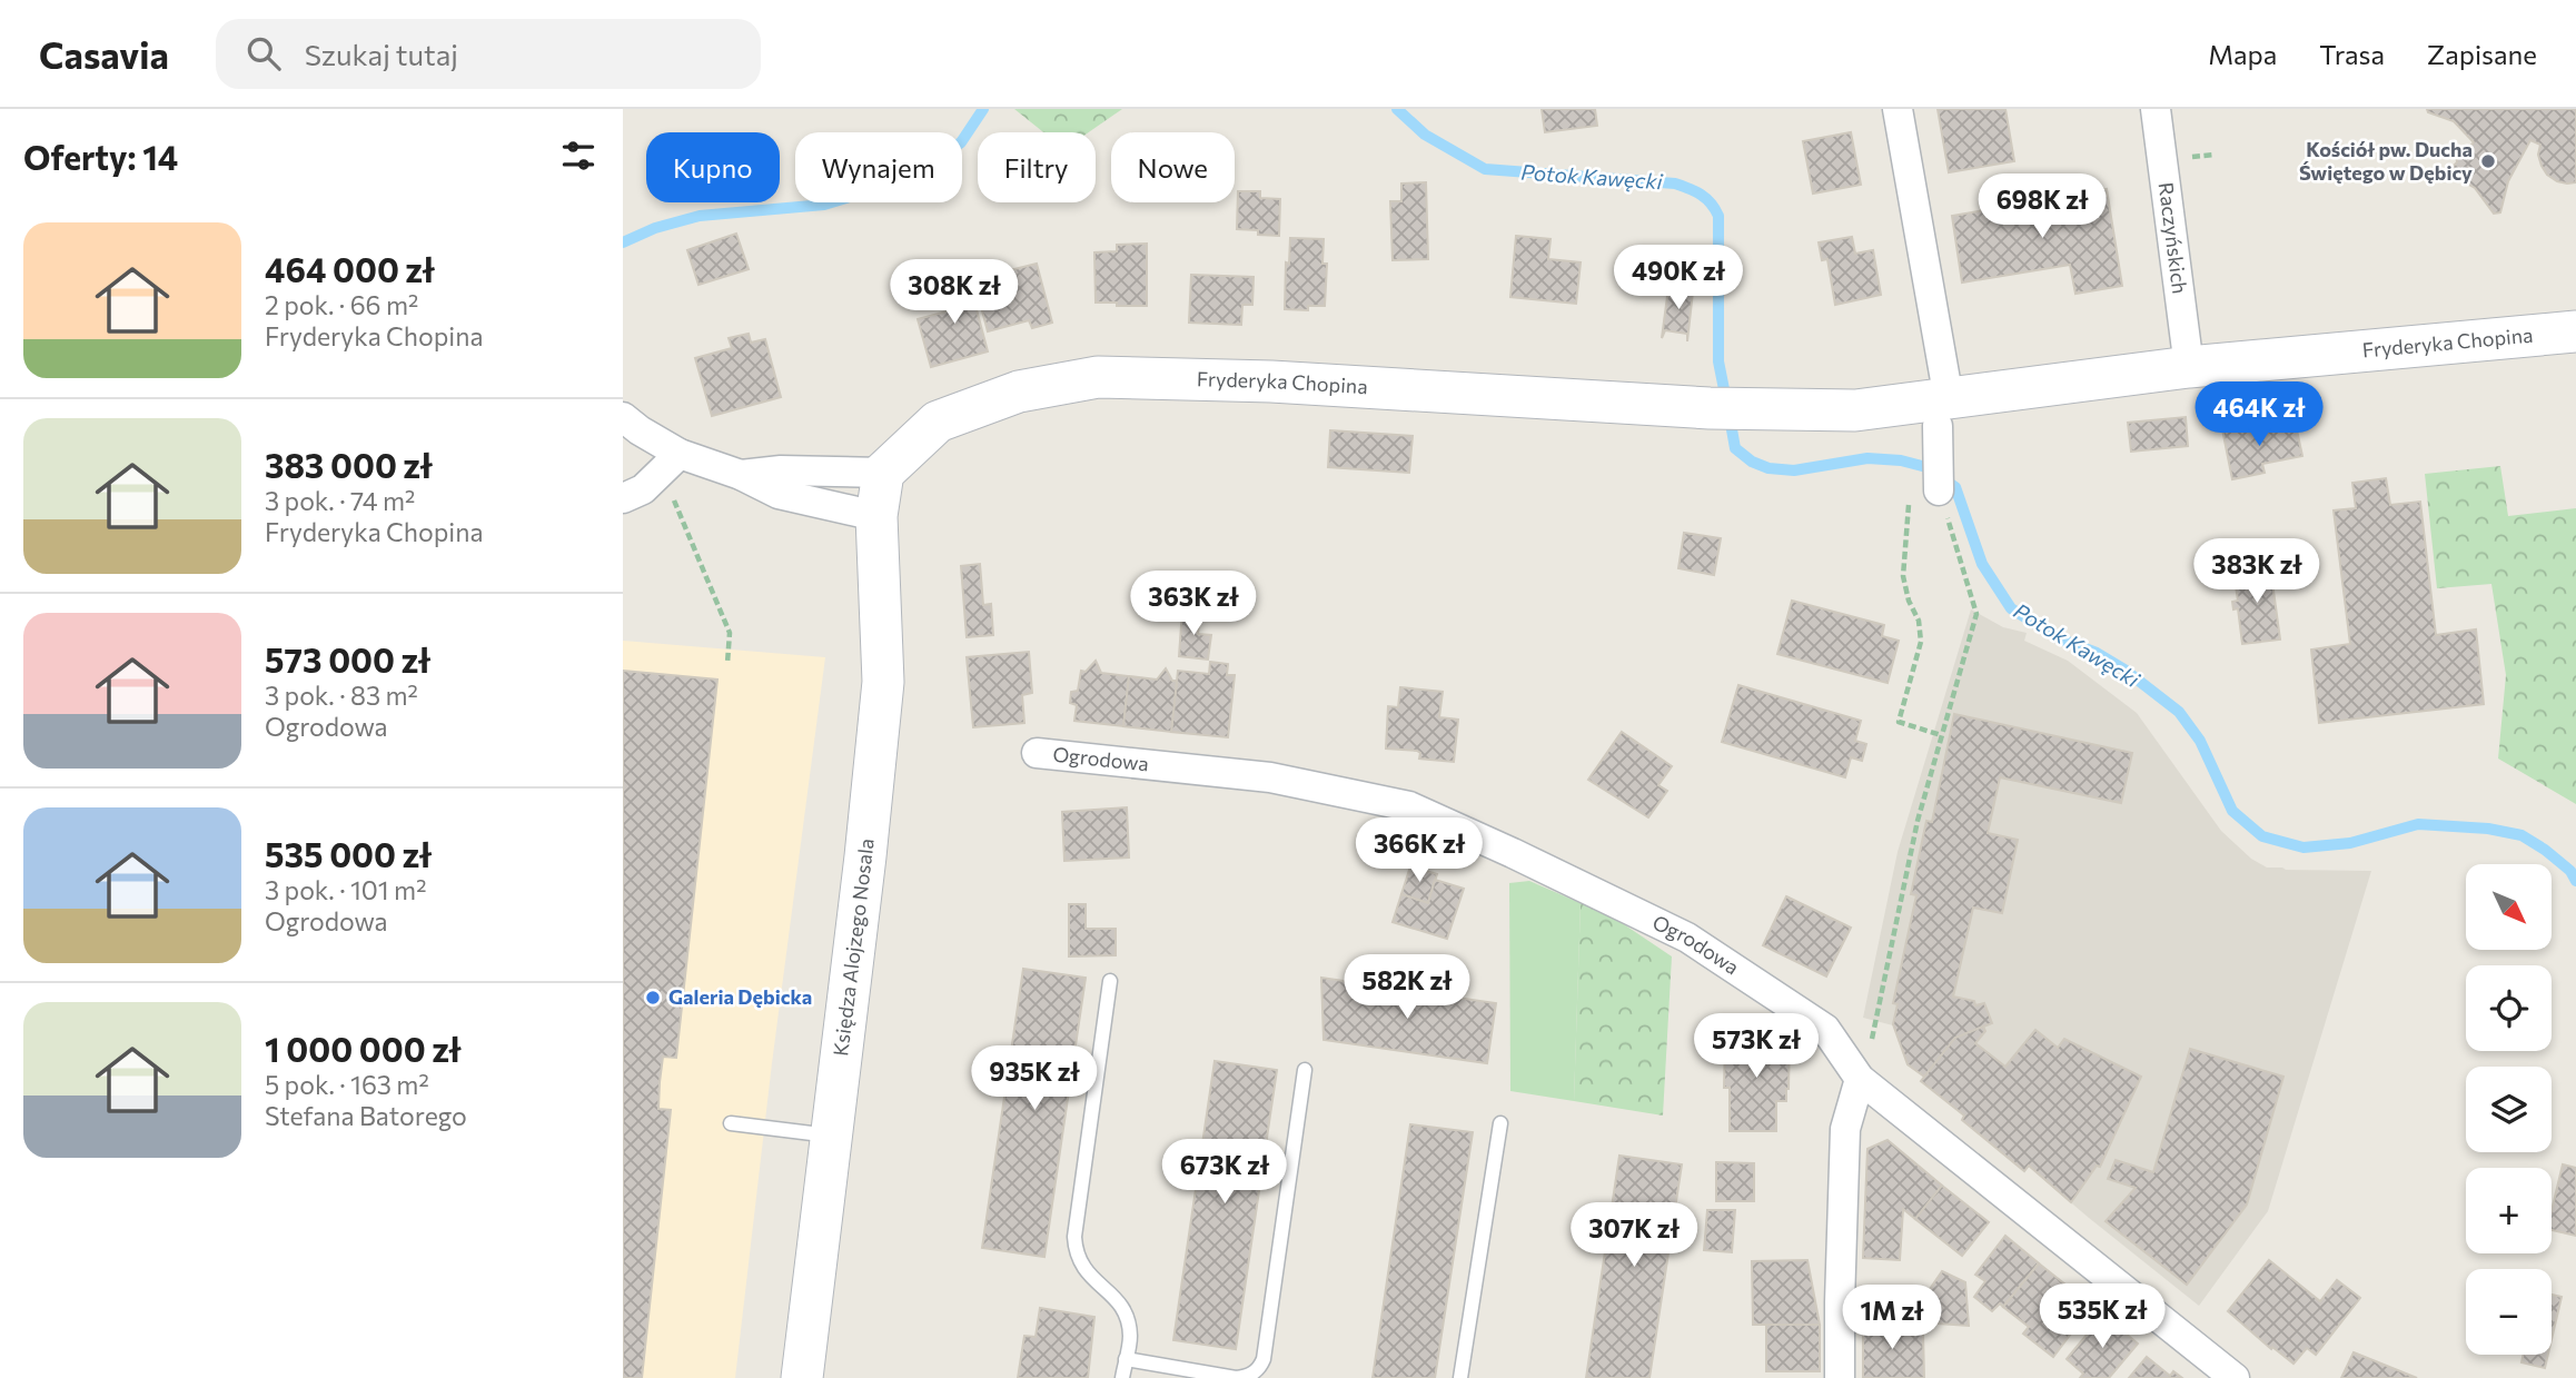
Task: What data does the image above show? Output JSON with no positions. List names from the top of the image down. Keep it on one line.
{"streets":{"street":["Raczyńskich","Fryderyka Chopina","Ogrodowa","Księdza Alojzego Nosala"]},"crossings":[["Raczyńskich","Fryderyka Chopina"]],"water":["Potok Kawęcki"],"places":["Kościół pw. Ducha Świętego w Dębicy","Galeria Dębicka"],"north":"bottom right","page":{"header":"Casavia","search":"Szukaj tutaj","nav":["Mapa","Trasa","Zapisane"],"heading":"Oferty: 14","chip":["Kupno","Wynajem","Filtry","Nowe"],"price":["698K zł","490K zł","308K zł","464K zł","383K zł","363K zł","366K zł","582K zł","573K zł","935K zł","673K zł","307K zł","535K zł","1M zł"],"list":[{"name":"464 000 zł","note":"2 pok. · 66 m² · Fryderyka Chopina"},{"name":"383 000 zł","note":"3 pok. · 74 m² · Fryderyka Chopina"},{"name":"573 000 zł","note":"3 pok. · 83 m² · Ogrodowa"},{"name":"535 000 zł","note":"3 pok. · 101 m² · Ogrodowa"},{"name":"1 000 000 zł","note":"5 pok. · 163 m² · Stefana Batorego"}],"map_buttons":["+","−"]}}
